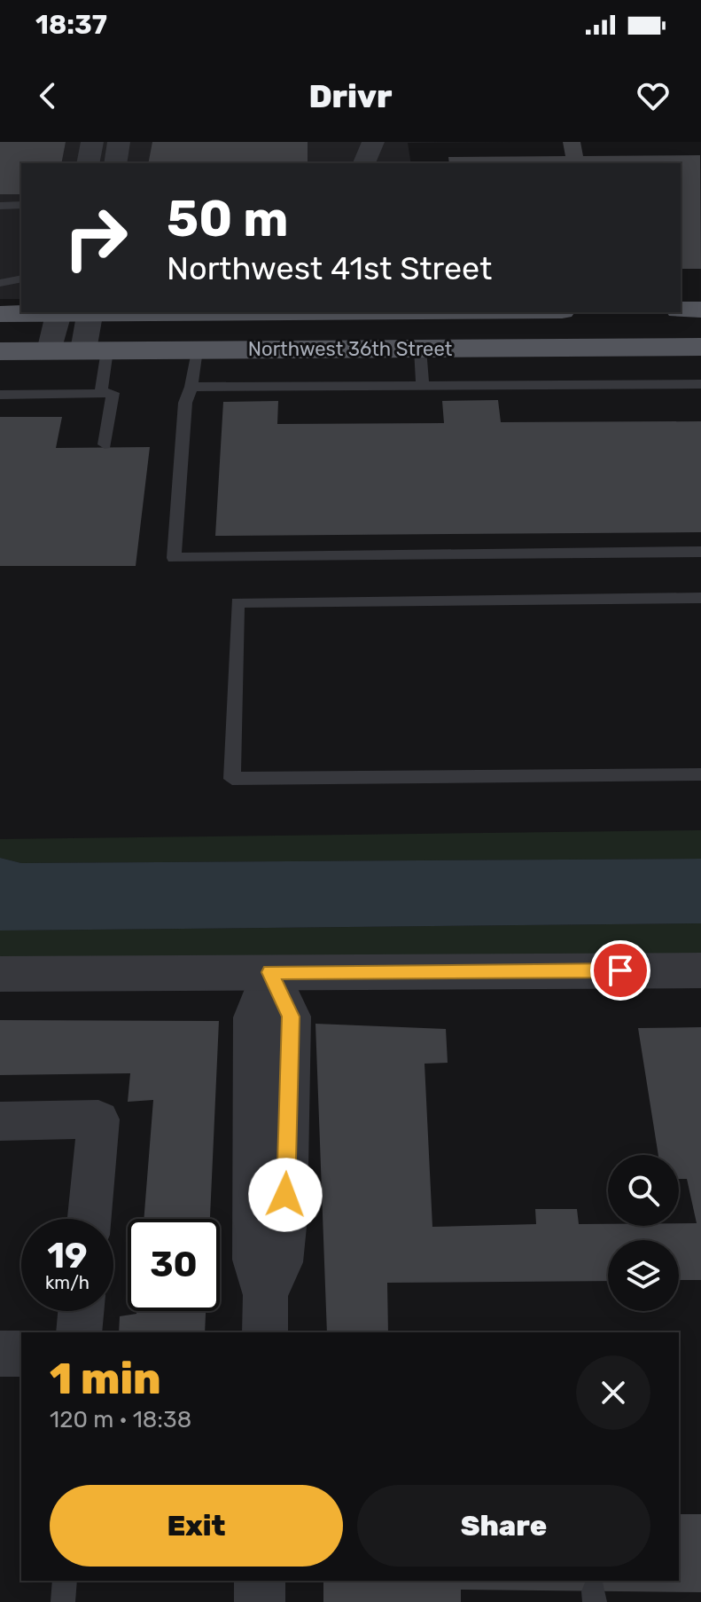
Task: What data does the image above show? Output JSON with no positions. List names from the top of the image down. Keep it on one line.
{"streets":{"main road":["Northwest 36th Street"]},"page":{"status":"18:37","header":"Drivr","turn":["50 m","Northwest 41st Street"],"speed":"19 km/h","limit":"30","heading":["1 min","120 m · 18:38"],"buttons":["Exit","Share"]}}
